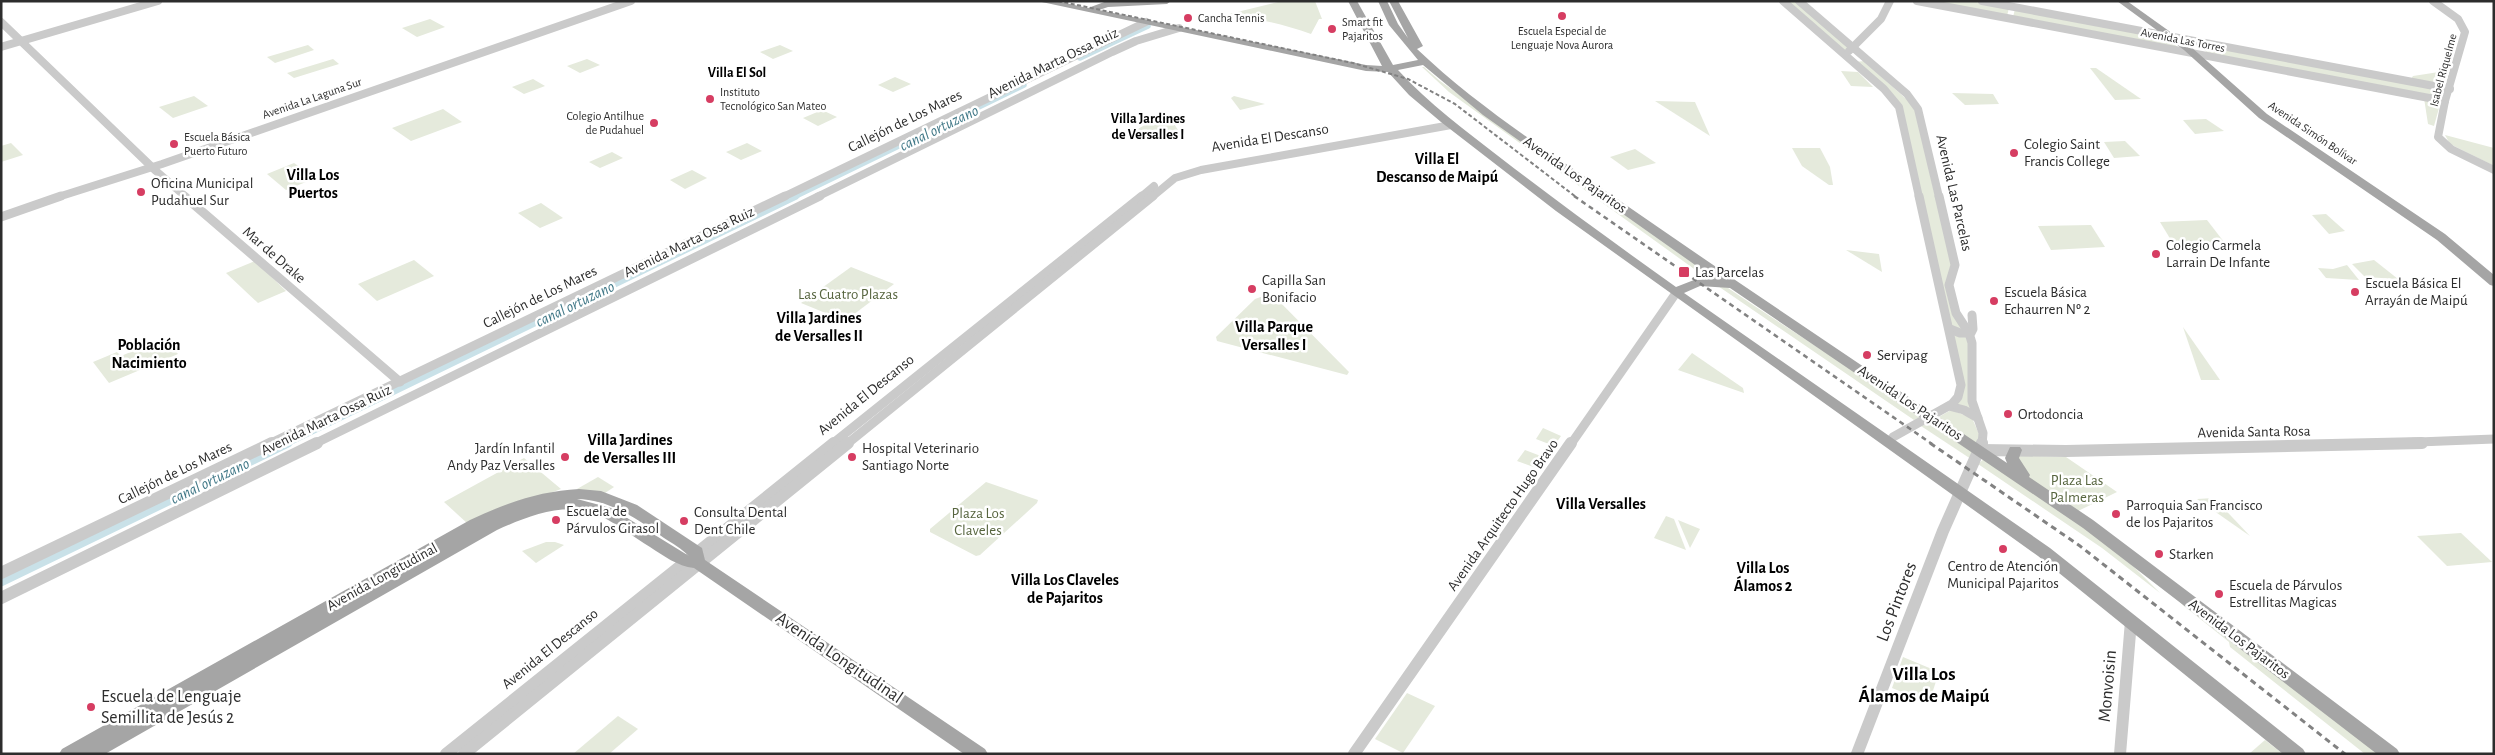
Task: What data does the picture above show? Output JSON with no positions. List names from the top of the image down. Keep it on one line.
{"streets":{"main road":["Avenida Simón Bolívar","Avenida Los Pajaritos","Avenida Longitudinal"],"street":["Avenida Las Torres","Avenida Marta Ossa Ruiz","Isabel Riquelme","Avenida La Laguna Sur","Callejón de Los Mares","Avenida El Descanso","Avenida Las Parcelas","Mar de Drake","Avenida Santa Rosa","Avenida Arquitecto Hugo Bravo","Los Pintores","Monvoisin"]},"crossings":[["Avenida Las Torres","Isabel Riquelme"],["Avenida Las Torres","Avenida Simón Bolívar"],["Avenida La Laguna Sur","Mar de Drake"],["Callejón de Los Mares","Mar de Drake"],["Avenida El Descanso","Avenida Longitudinal"],["Avenida Los Pajaritos","Avenida Las Parcelas"],["Avenida Los Pajaritos","Avenida Santa Rosa"],["Avenida Las Parcelas","Avenida Santa Rosa"],["Avenida Las Parcelas","Los Pintores"]],"districts":["Villa El Sol","Villa Jardines de Versalles I","Villa El Descanso de Maipú","Villa Los Puertos","Villa Jardines de Versalles II","Villa Parque Versalles I","Población Nacimiento","Villa Jardines de Versalles III","Villa Versalles","Villa Los Álamos 2","Villa Los Claveles de Pajaritos","Villa Los Álamos de Maipú"],"water":["canal ortuzano"],"parks":["Las Cuatro Plazas","Plaza Las Palmeras","Plaza Los Claveles"],"places":{"other":["Escuela Especial de Lenguaje Nova Aurora","Cancha Tennis","Smart fit Pajaritos","Instituto Tecnológico San Mateo","Colegio Antilhue de Pudahuel","Escuela Básica Puerto Futuro","Colegio Saint Francis College","Oficina Municipal Pudahuel Sur","Colegio Carmela Larrain De Infante","Capilla San Bonifacio","Escuela Básica El Arrayán de Maipú","Escuela Básica Echaurren Nº 2","Servipag","Ortodoncia","Jardín Infantil Andy Paz Versalles","Hospital Veterinario Santiago Norte","Parroquia San Francisco de los Pajaritos","Escuela de Párvulos Girasol","Consulta Dental Dent Chile","Centro de Atención Municipal Pajaritos","Starken","Escuela de Párvulos Estrellitas Magicas","Escuela de Lenguaje Semillita de Jesús 2"],"transit":["Las Parcelas"]}}
